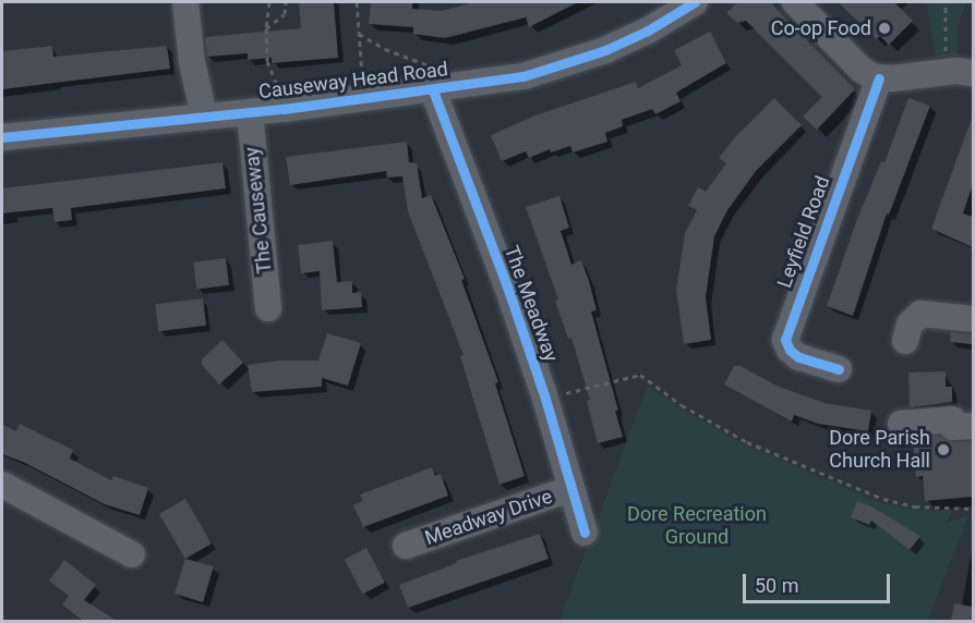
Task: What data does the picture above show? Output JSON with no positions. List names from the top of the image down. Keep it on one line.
{"streets":{"street":["Causeway Head Road","The Causeway","Leyfield Road","The Meadway","Meadway Drive"]},"crossings":[["Causeway Head Road","The Causeway"],["Causeway Head Road","The Meadway"],["The Meadway","Meadway Drive"]],"parks":["Dore Recreation Ground"],"places":["Co-op Food","Dore Parish Church Hall"],"scale_bar":"50 m"}
